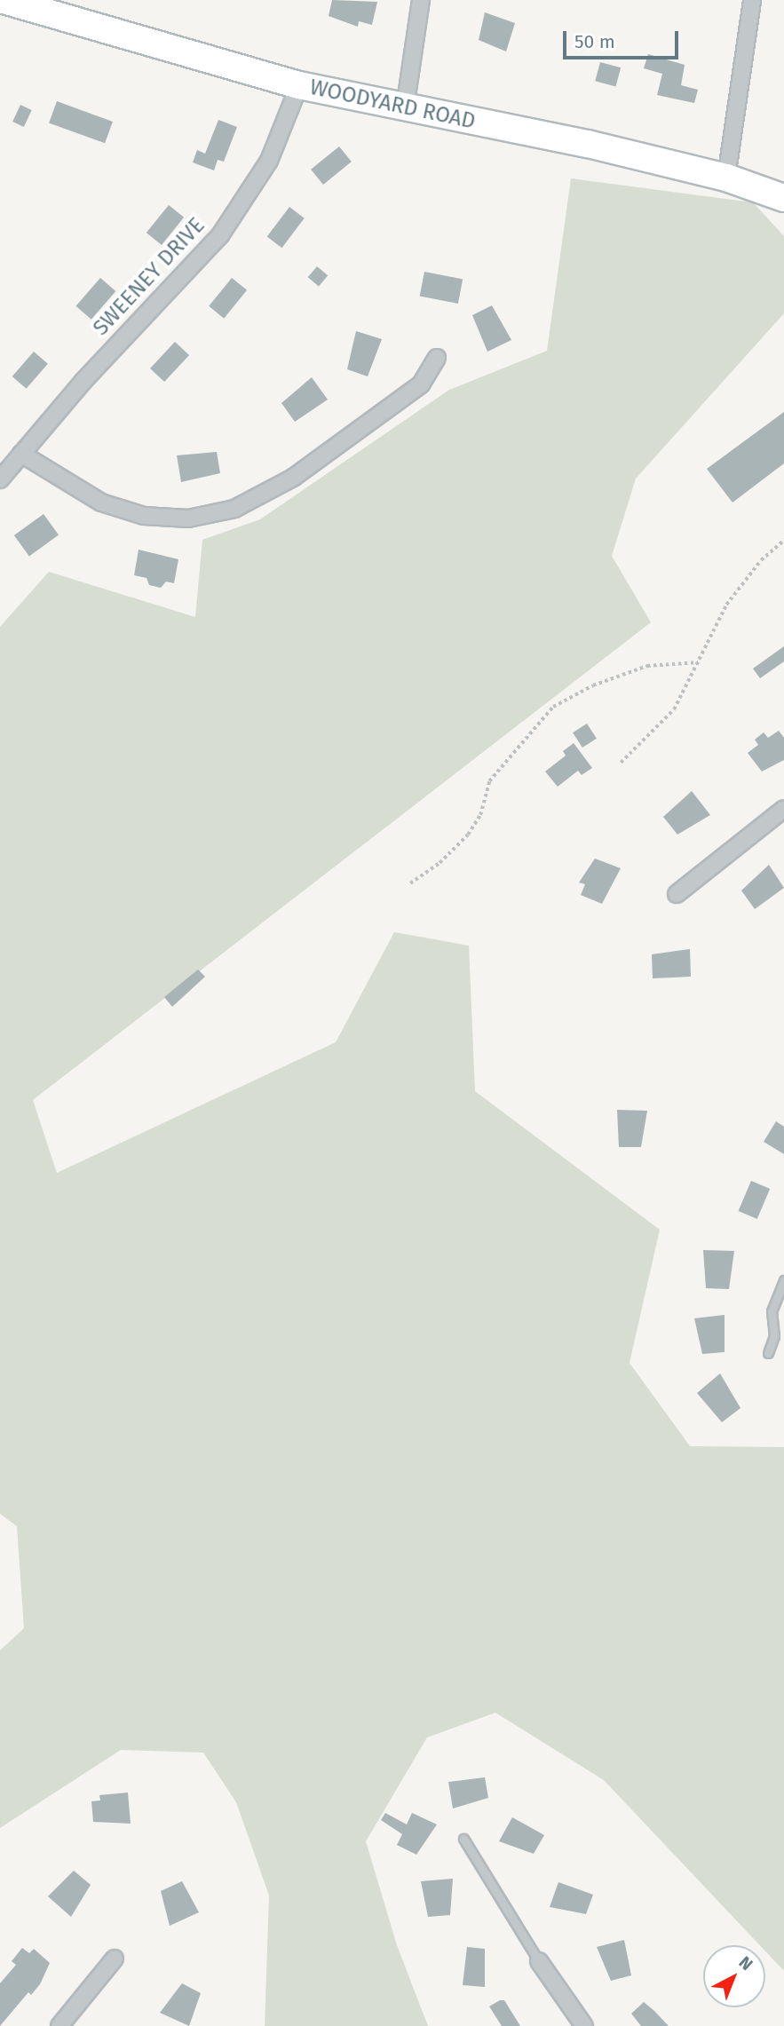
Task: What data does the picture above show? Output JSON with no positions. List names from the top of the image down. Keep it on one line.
{"streets":{"main road":["WOODYARD ROAD"],"street":["SWEENEY DRIVE"]},"crossings":[["WOODYARD ROAD","SWEENEY DRIVE"]],"scale_bar":"50 m","north":"top right"}
